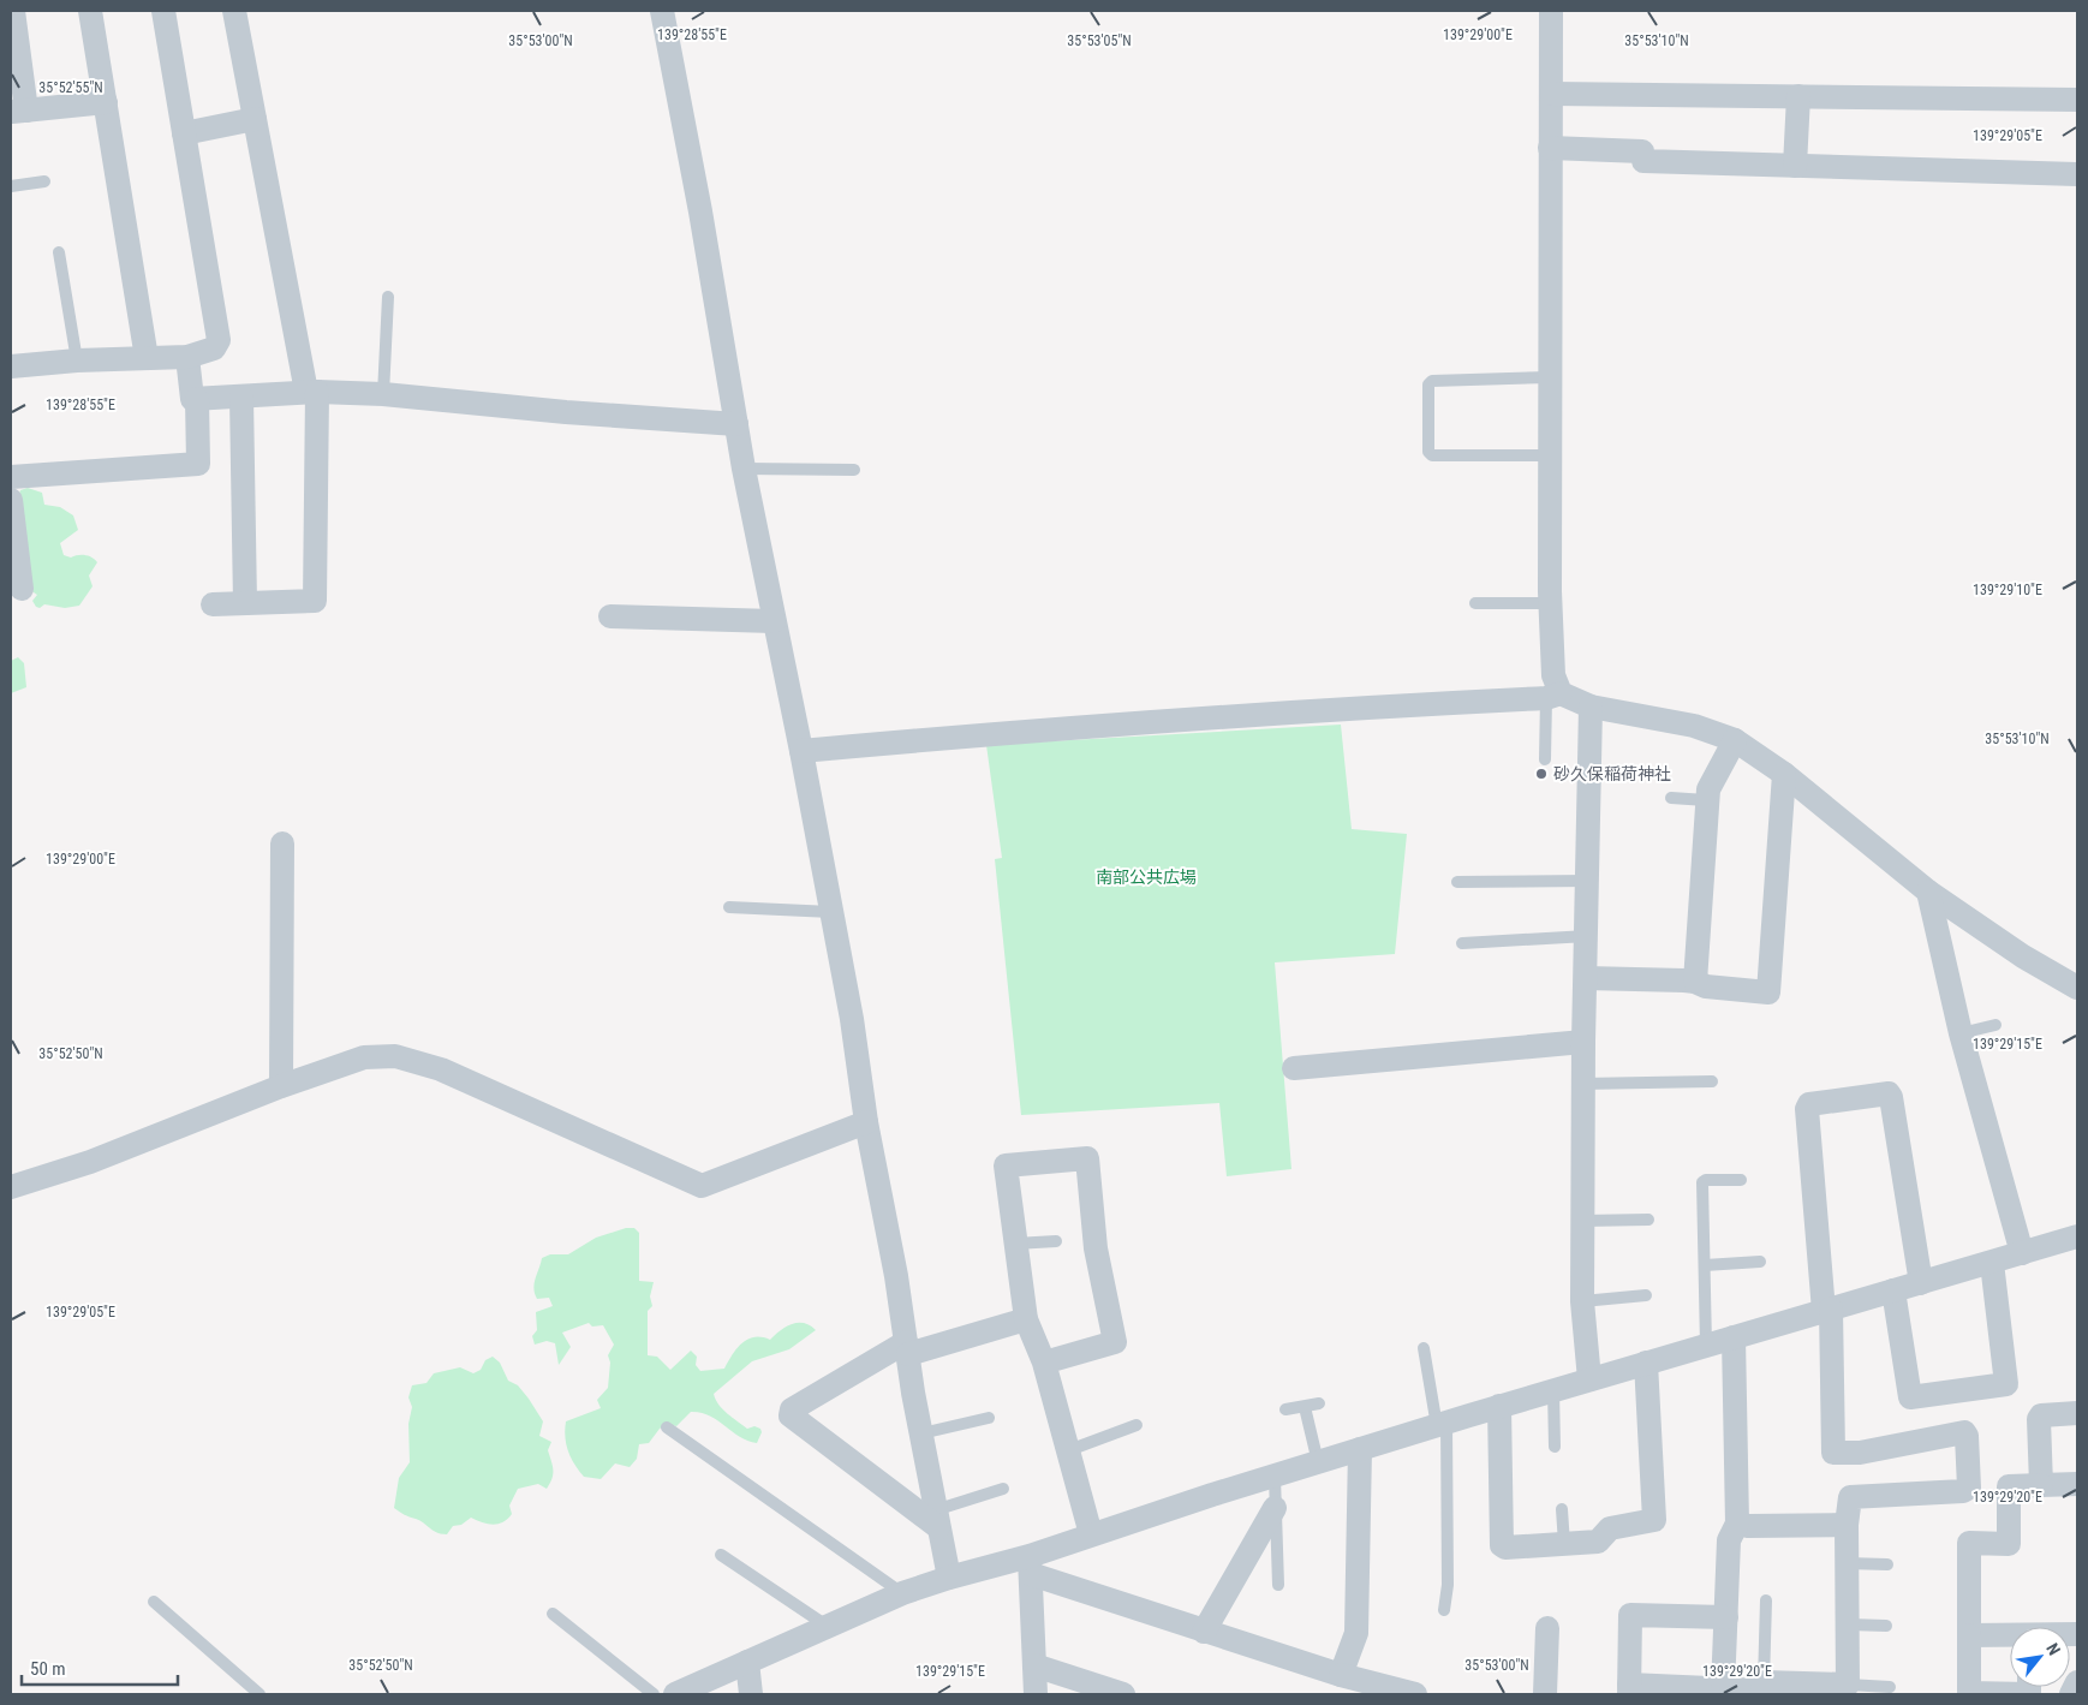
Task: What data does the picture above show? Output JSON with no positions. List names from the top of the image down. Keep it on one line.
{"parks":["南部公共広場"],"places":["砂久保稲荷神社"],"scale_bar":"50 m","north":"top right","coordinates":["139°28'55\"E","139°29'00\"E","35°53'00\"N","35°53'05\"N","35°53'10\"N","35°52'55\"N","139°29'05\"E","139°29'10\"E","139°29'15\"E","35°52'50\"N","139°29'20\"E"]}
